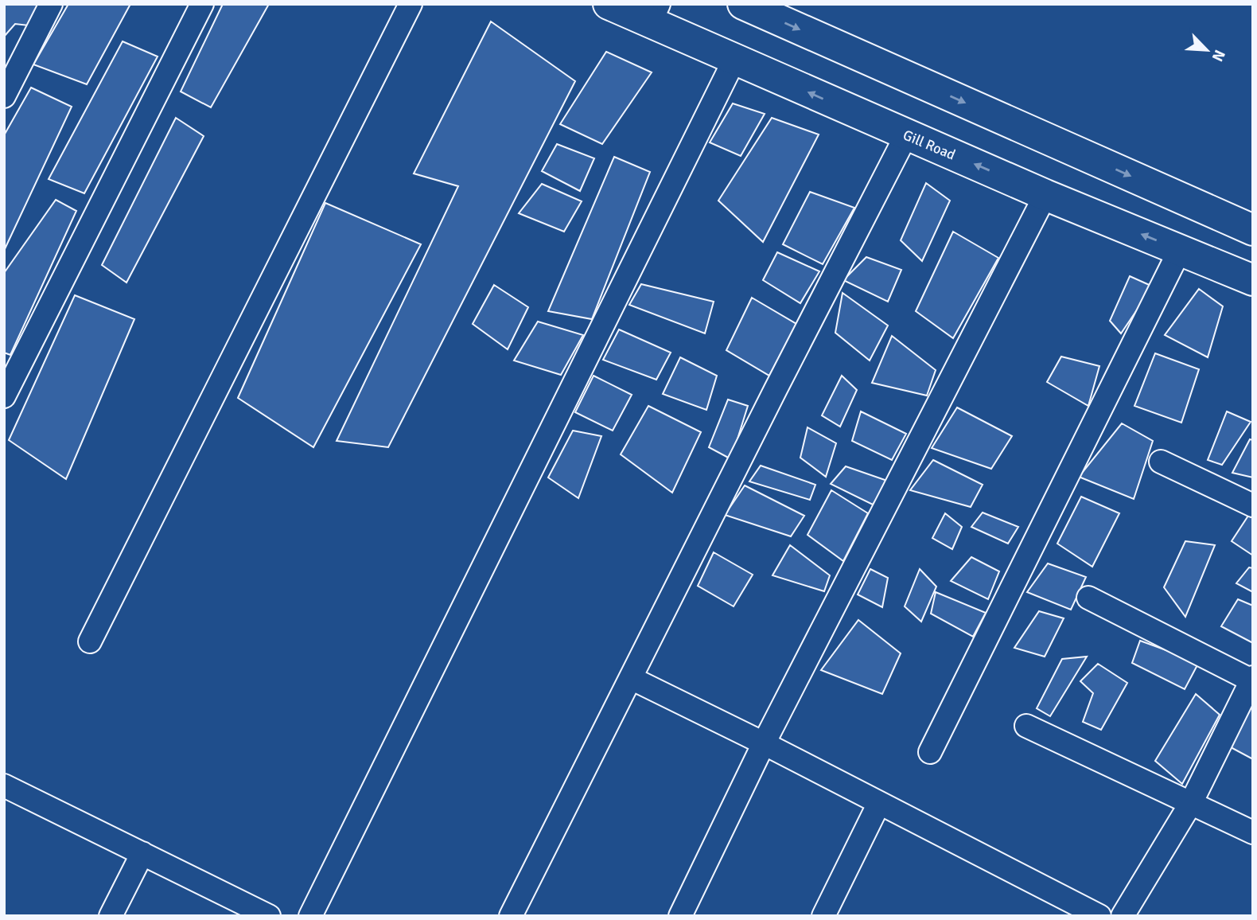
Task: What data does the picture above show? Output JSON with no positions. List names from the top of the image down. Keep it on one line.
{"streets":{"main road":["Gill Road"]},"north":"bottom right"}
